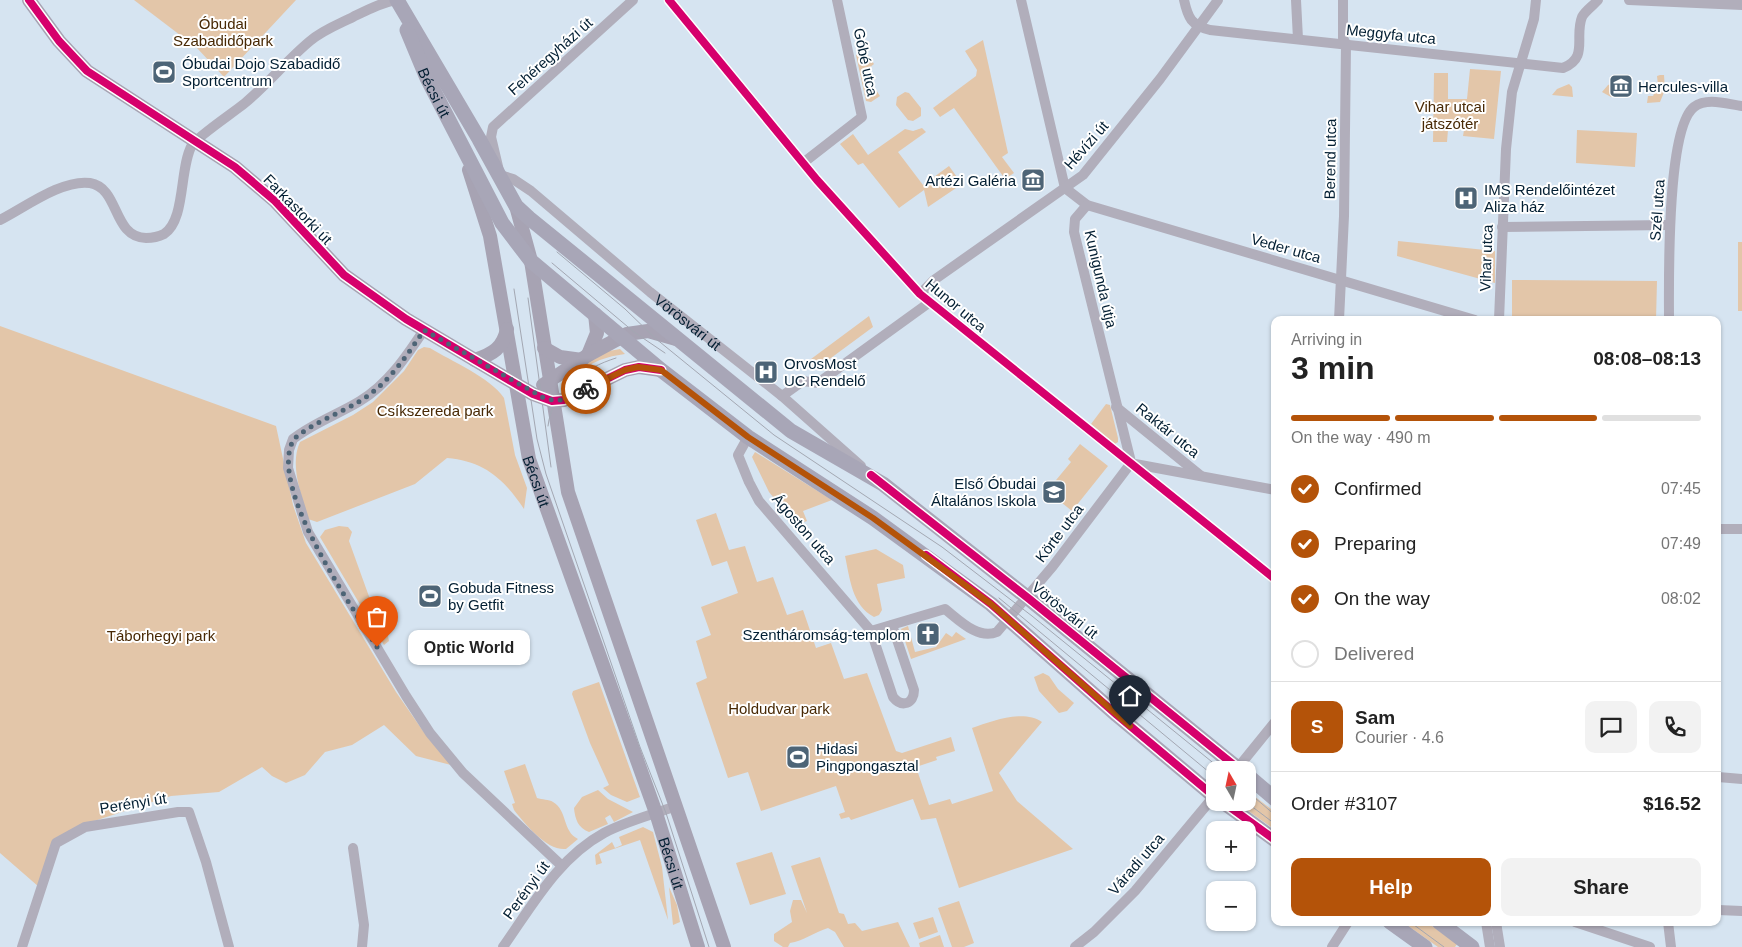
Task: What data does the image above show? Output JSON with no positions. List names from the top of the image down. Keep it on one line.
{"streets":{"main road":["Bécsi út","Farkastorki út","Vörösvári út"],"street":["Meggyfa utca","Fehéregyházi út","Góbé utca","Hévízi út","Berend utca","Szél utca","Veder utca","Vihar utca","Kunigunda útja","Hunor utca","Raktár utca","Ágoston utca","Körte utca","Perényi út","Váradi utca"]},"crossings":[["Meggyfa utca","Hévízi út"],["Meggyfa utca","Berend utca"],["Meggyfa utca","Vihar utca"],["Fehéregyházi út","Bécsi út"],["Góbé utca","Hunor utca"],["Bécsi út","Farkastorki út"],["Bécsi út","Vörösvári út"],["Bécsi út","Perényi út"],["Hévízi út","Hunor utca"],["Berend utca","Veder utca"],["Farkastorki út","Vörösvári út"],["Veder utca","Kunigunda útja"],["Kunigunda útja","Hunor utca"],["Kunigunda útja","Raktár utca"],["Kunigunda útja","Körte utca"],["Hunor utca","Raktár utca"],["Hunor utca","Körte utca"],["Vörösvári út","Körte utca"],["Raktár utca","Körte utca"]],"parks":["Óbudai Szabadidőpark","Vihar utcai játszótér","Csíkszereda park","Táborhegyi park","Holdudvar park"],"places":{"sports":["Óbudai Dojo Szabadidő Sportcentrum","Gobuda Fitness by Getfit","Hidasi Pingpongasztal"],"museum":["Hercules-villa","Artézi Galéria"],"hospital":["IMS Rendelőintézet Aliza ház","OrvosMost UC Rendelő"],"school or university":["Első Óbudai Általános Iskola"],"church":["Szentháromság-templom"],"other":["Optic World"]},"north":"top","page":{"heading":["3 min","Arriving in","08:08–08:13"],"panel":["Sam","Courier · 4.6","Order #3107","$16.52"],"bar":"On the way · 490 m","list":[["Confirmed","07:45"],["Preparing","07:49"],["On the way","08:02"],"Delivered"],"bubble":"Optic World","round":"S","map_buttons":["+","−"],"buttons":["Help","Share"]}}
